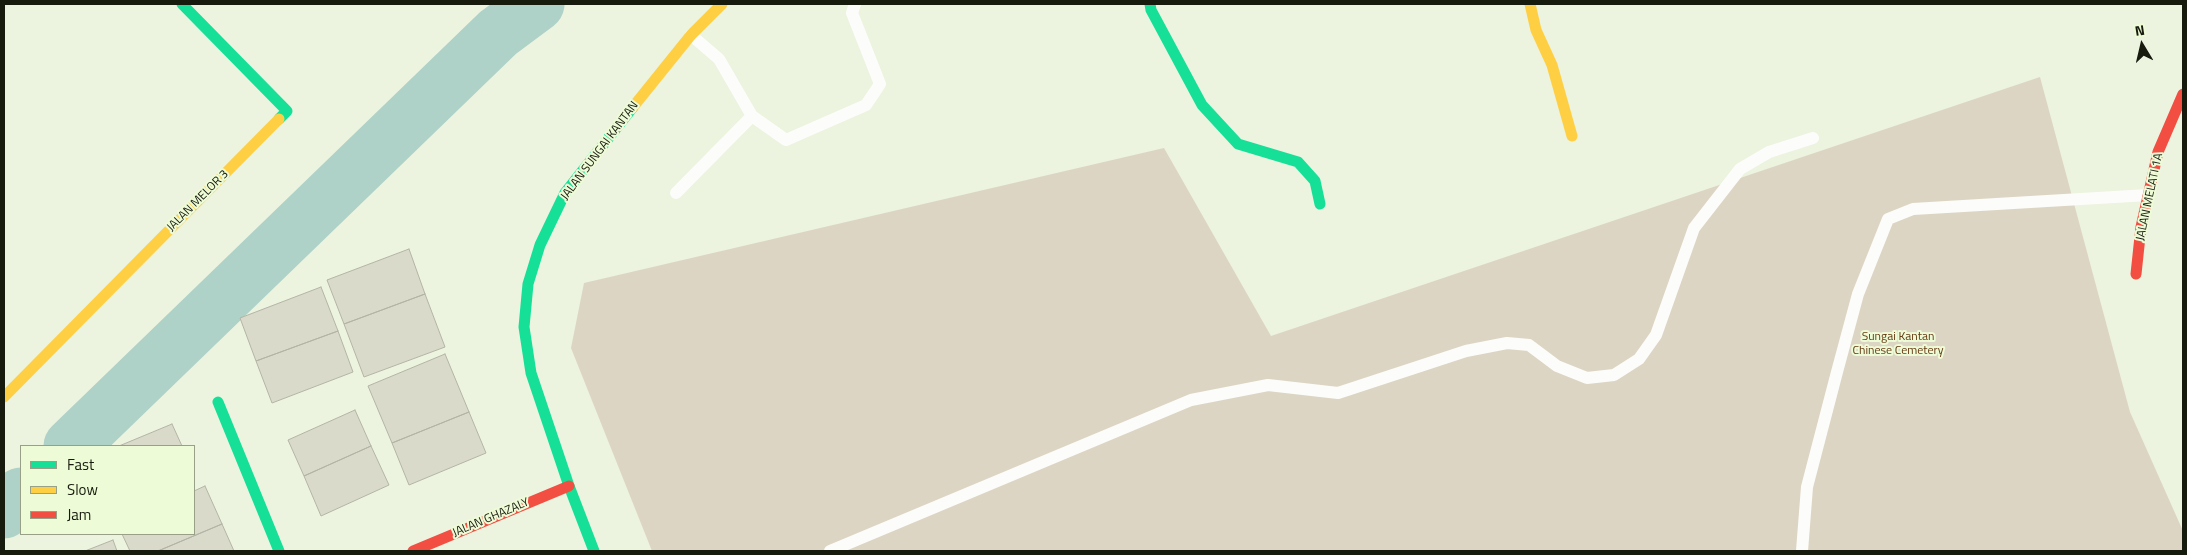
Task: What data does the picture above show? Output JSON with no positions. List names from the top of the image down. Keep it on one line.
{"streets":{"street":["JALAN SUNGAI KANTAN","JALAN MELATI 1A","JALAN MELOR 3","JALAN GHAZALY"]},"crossings":[["JALAN SUNGAI KANTAN","JALAN GHAZALY"]],"parks":["Sungai Kantan Chinese Cemetery"],"legend":["Fast","Slow","Jam"],"north":"top"}
